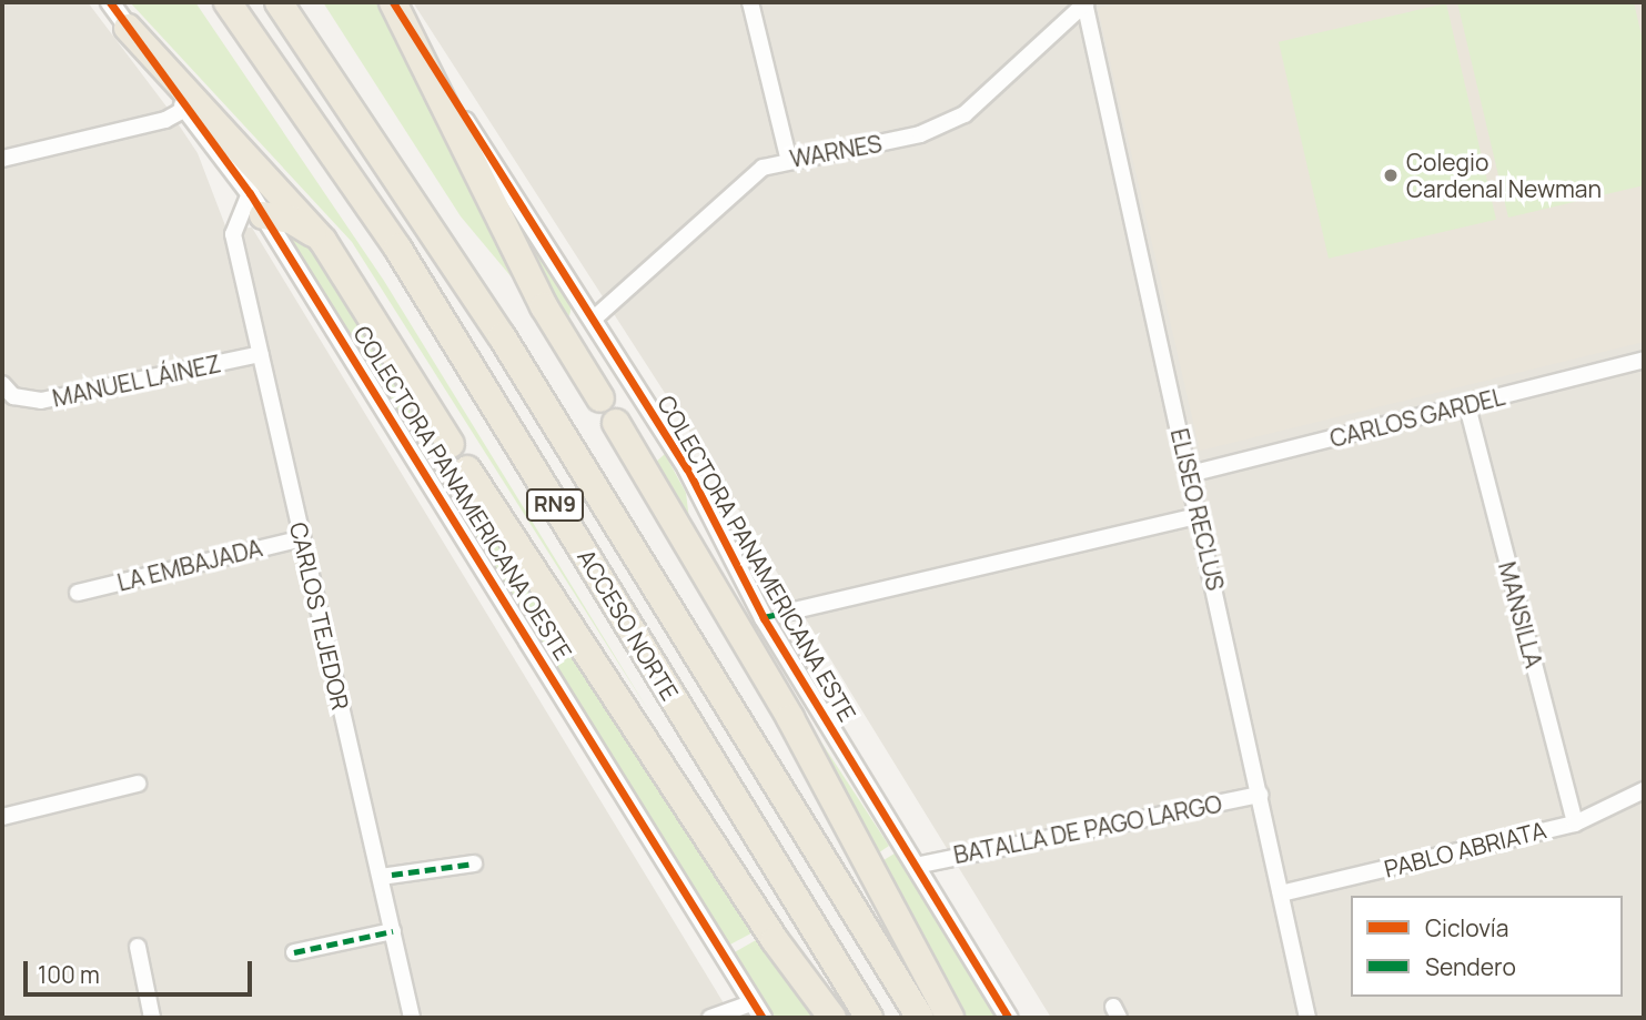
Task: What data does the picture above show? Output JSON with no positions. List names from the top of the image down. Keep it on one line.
{"streets":{"highway":["RN9","ACCESO NORTE"],"street":["WARNES","MANUEL LÁINEZ","CARLOS GARDEL","COLECTORA PANAMERICANA OESTE","ELISEO RECLUS","COLECTORA PANAMERICANA ESTE","LA EMBAJADA","MANSILLA","CARLOS TEJEDOR","BATALLA DE PAGO LARGO","PABLO ABRIATA"]},"crossings":[["WARNES","ELISEO RECLUS"],["WARNES","COLECTORA PANAMERICANA ESTE"],["MANUEL LÁINEZ","CARLOS TEJEDOR"],["CARLOS GARDEL","ELISEO RECLUS"],["CARLOS GARDEL","MANSILLA"],["COLECTORA PANAMERICANA OESTE","CARLOS TEJEDOR"],["ELISEO RECLUS","BATALLA DE PAGO LARGO"],["ELISEO RECLUS","PABLO ABRIATA"],["COLECTORA PANAMERICANA ESTE","BATALLA DE PAGO LARGO"],["LA EMBAJADA","CARLOS TEJEDOR"],["MANSILLA","PABLO ABRIATA"]],"places":["Colegio Cardenal Newman"],"legend":["Ciclovía","Sendero"],"scale_bar":"100 m"}
